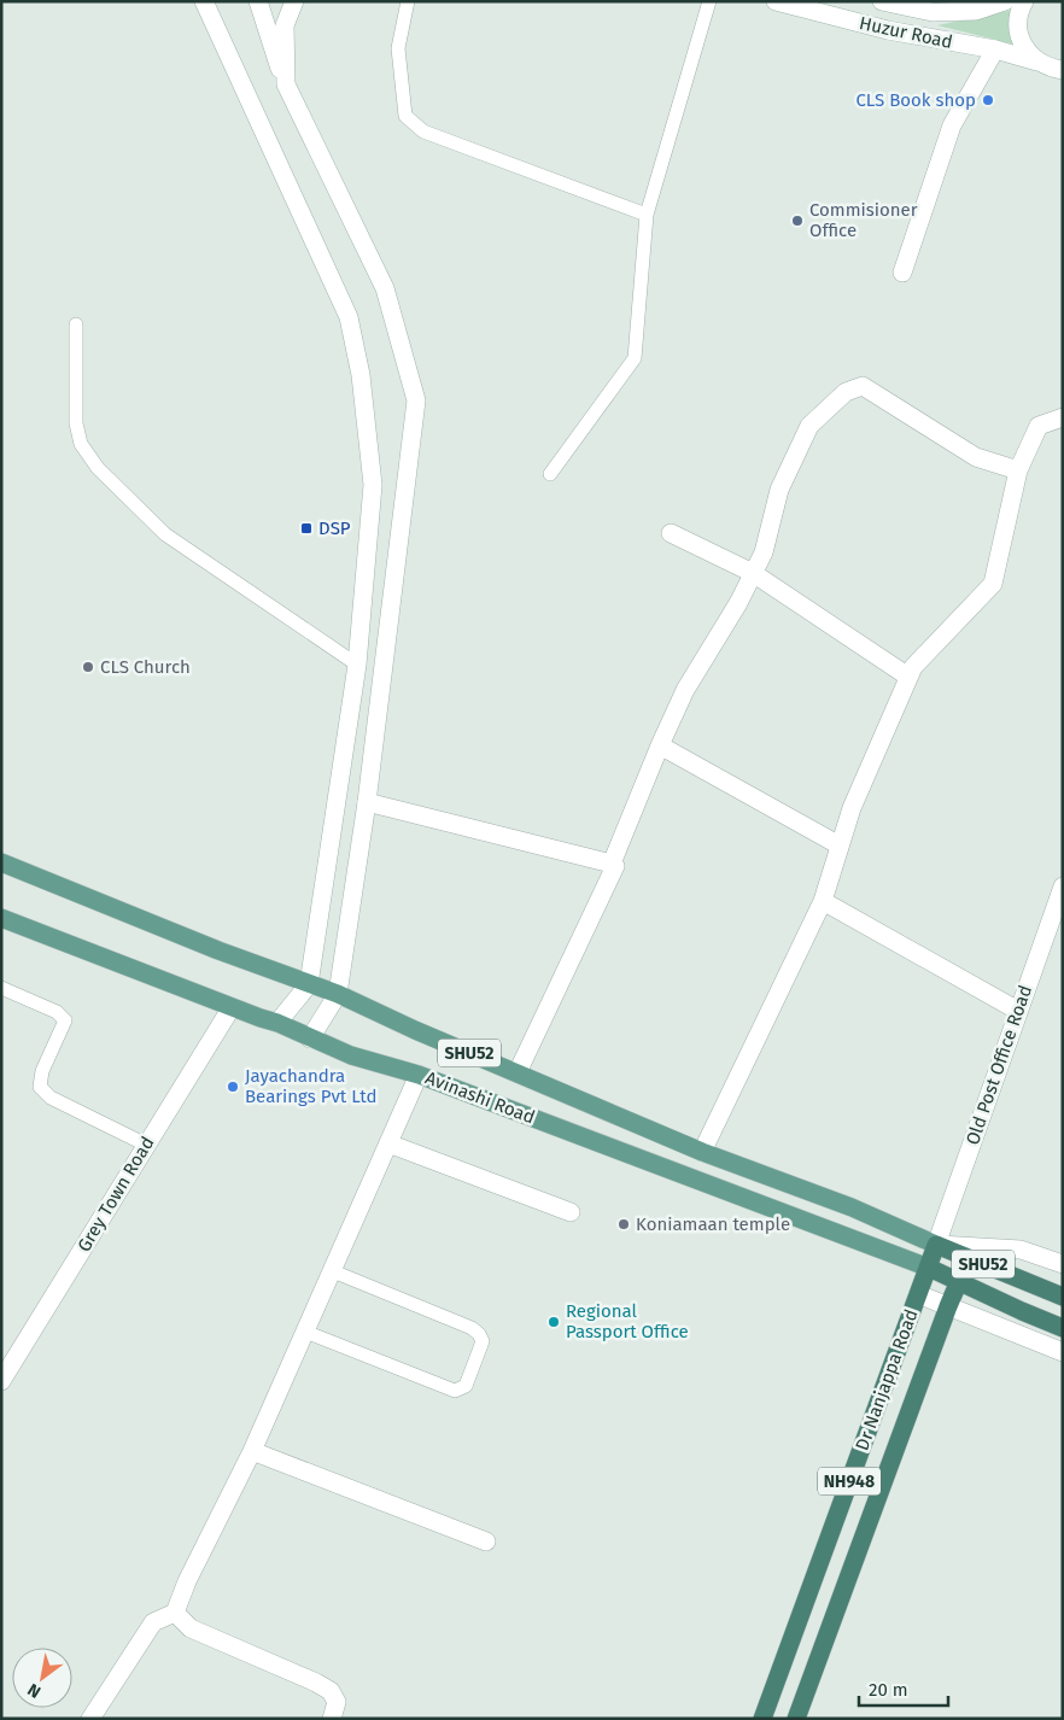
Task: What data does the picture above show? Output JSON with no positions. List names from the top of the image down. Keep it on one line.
{"streets":{"highway":["SHU52","Avinashi Road","Dr Nanjappa Road","NH948"],"street":["Huzur Road","Old Post Office Road","Grey Town Road"]},"crossings":[["SHU52","Old Post Office Road"],["SHU52","Avinashi Road"],["SHU52","Dr Nanjappa Road"],["Old Post Office Road","Avinashi Road"],["Old Post Office Road","Dr Nanjappa Road"],["Avinashi Road","Grey Town Road"],["Avinashi Road","Dr Nanjappa Road"]],"places":{"other":["CLS Book shop","Commisioner Office","CLS Church","Jayachandra Bearings Pvt Ltd","Koniamaan temple","Regional Passport Office"],"transit":["DSP"]},"scale_bar":"20 m","north":"bottom left"}
